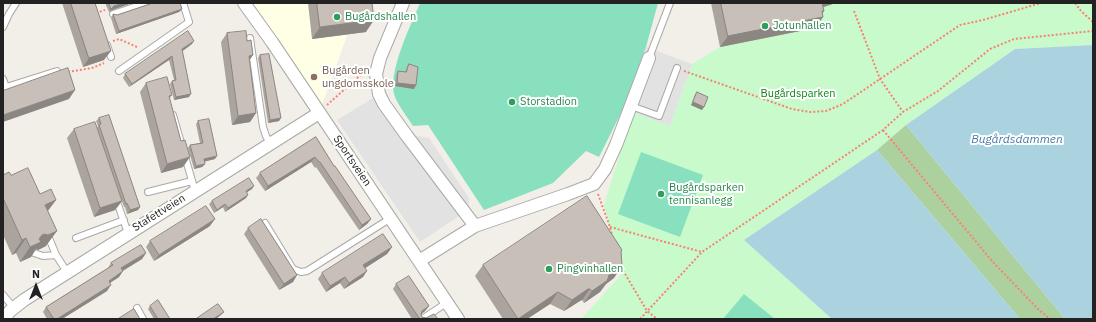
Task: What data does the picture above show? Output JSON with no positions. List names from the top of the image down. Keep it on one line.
{"streets":{"street":["Sportsveien","Stafettveien"]},"crossings":[["Sportsveien","Stafettveien"]],"water":["Bugårdsdammen"],"parks":["Bugårdsparken"],"places":["Bugårdshallen","Jotunhallen","Bugården ungdomsskole","Storstadion","Bugårdsparken tennisanlegg","Pingvinhallen"],"north":"top"}
